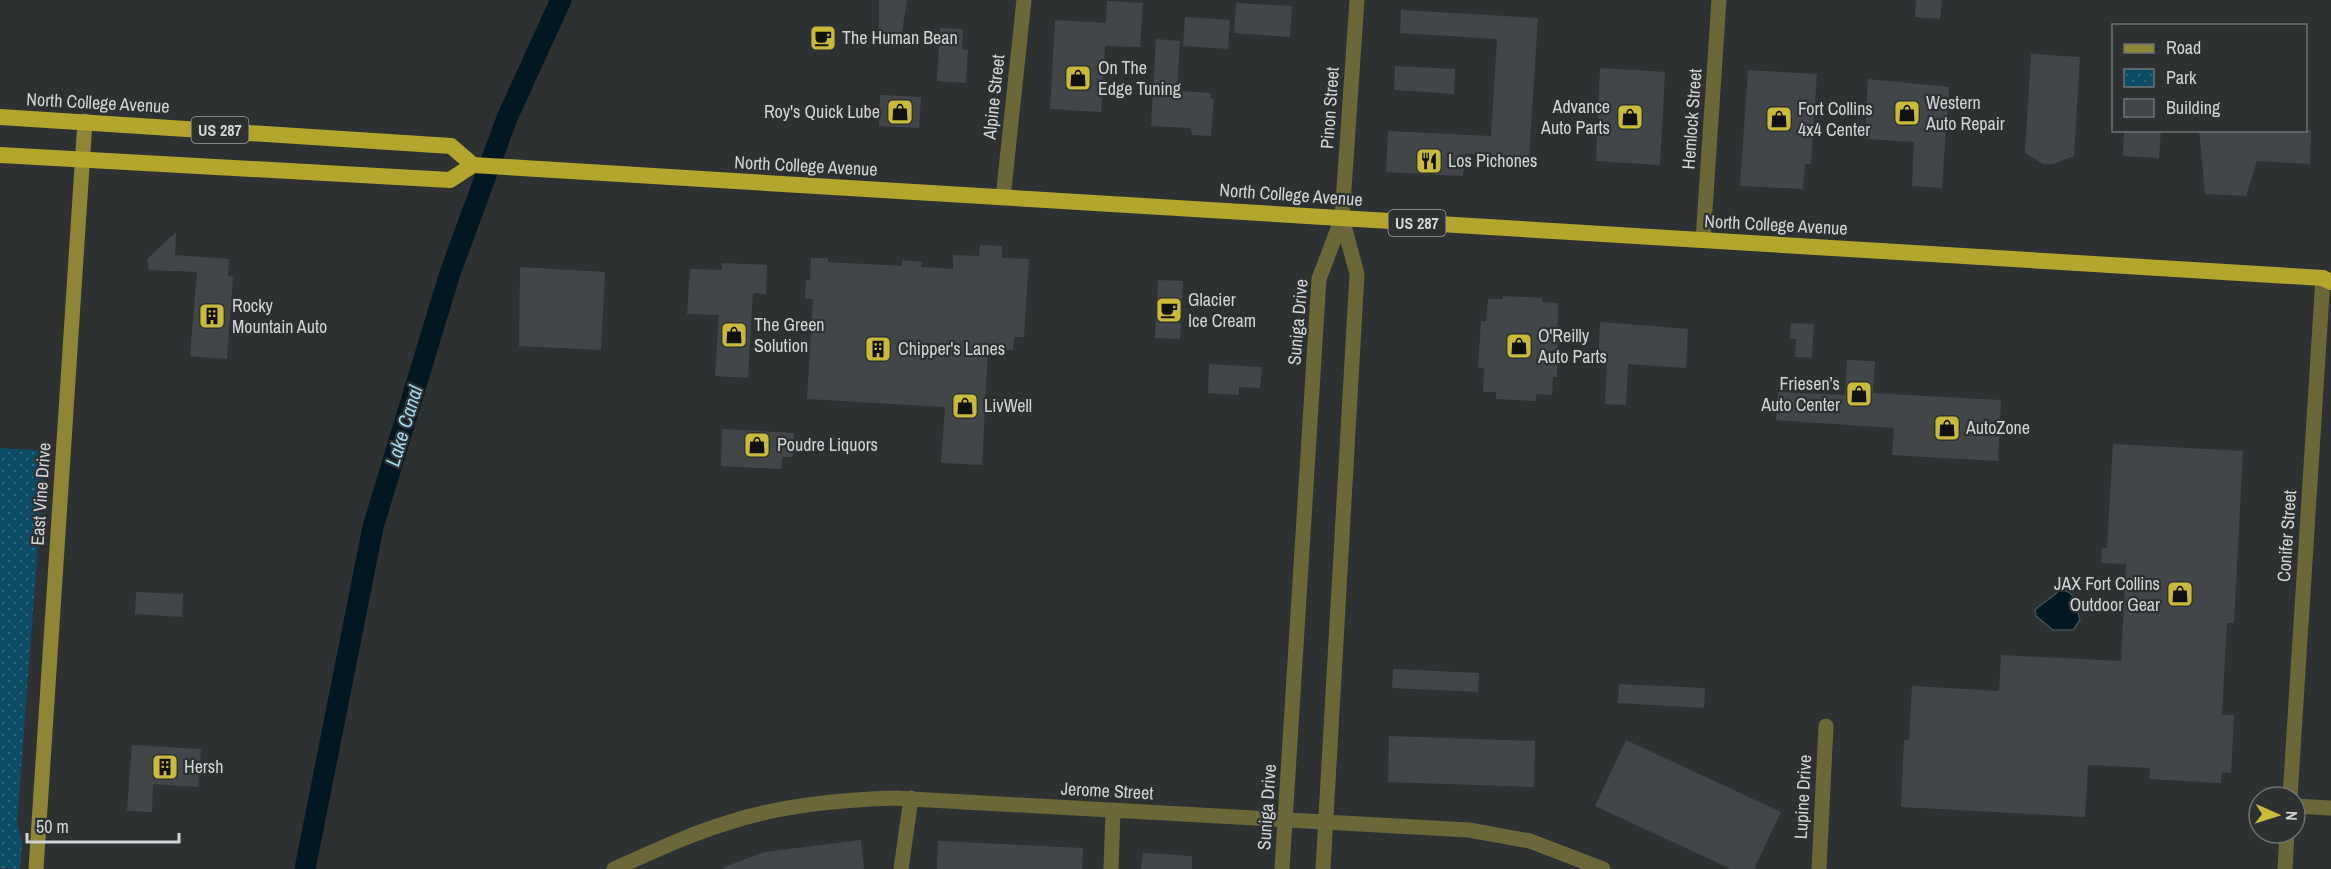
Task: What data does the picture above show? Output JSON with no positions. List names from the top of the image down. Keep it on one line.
{"streets":{"highway":["North College Avenue","US 287"],"main road":["East Vine Drive"],"street":["Alpine Street","Pinon Street","Hemlock Street","Suniga Drive","Conifer Street","Jerome Street","Lupine Drive"]},"crossings":[["Alpine Street","North College Avenue"],["North College Avenue","Pinon Street"],["North College Avenue","Hemlock Street"],["North College Avenue","US 287"],["North College Avenue","Suniga Drive"],["North College Avenue","East Vine Drive"],["North College Avenue","Conifer Street"],["Pinon Street","Suniga Drive"],["US 287","East Vine Drive"],["Suniga Drive","Jerome Street"]],"water":["Lake Canal"],"places":{"cafe":["The Human Bean","Glacier Ice Cream"],"shop":["On The Edge Tuning","Roy's Quick Lube","Western Auto Repair","Advance Auto Parts","Fort Collins 4x4 Center","The Green Solution","O'Reilly Auto Parts","Friesen’s Auto Center","LivWell","AutoZone","Poudre Liquors","JAX Fort Collins Outdoor Gear"],"restaurant":["Los Pichones"],"building":["Rocky Mountain Auto","Chipper's Lanes","Hersh"]},"legend":["Road","Park","Building"],"scale_bar":"50 m","north":"right"}
